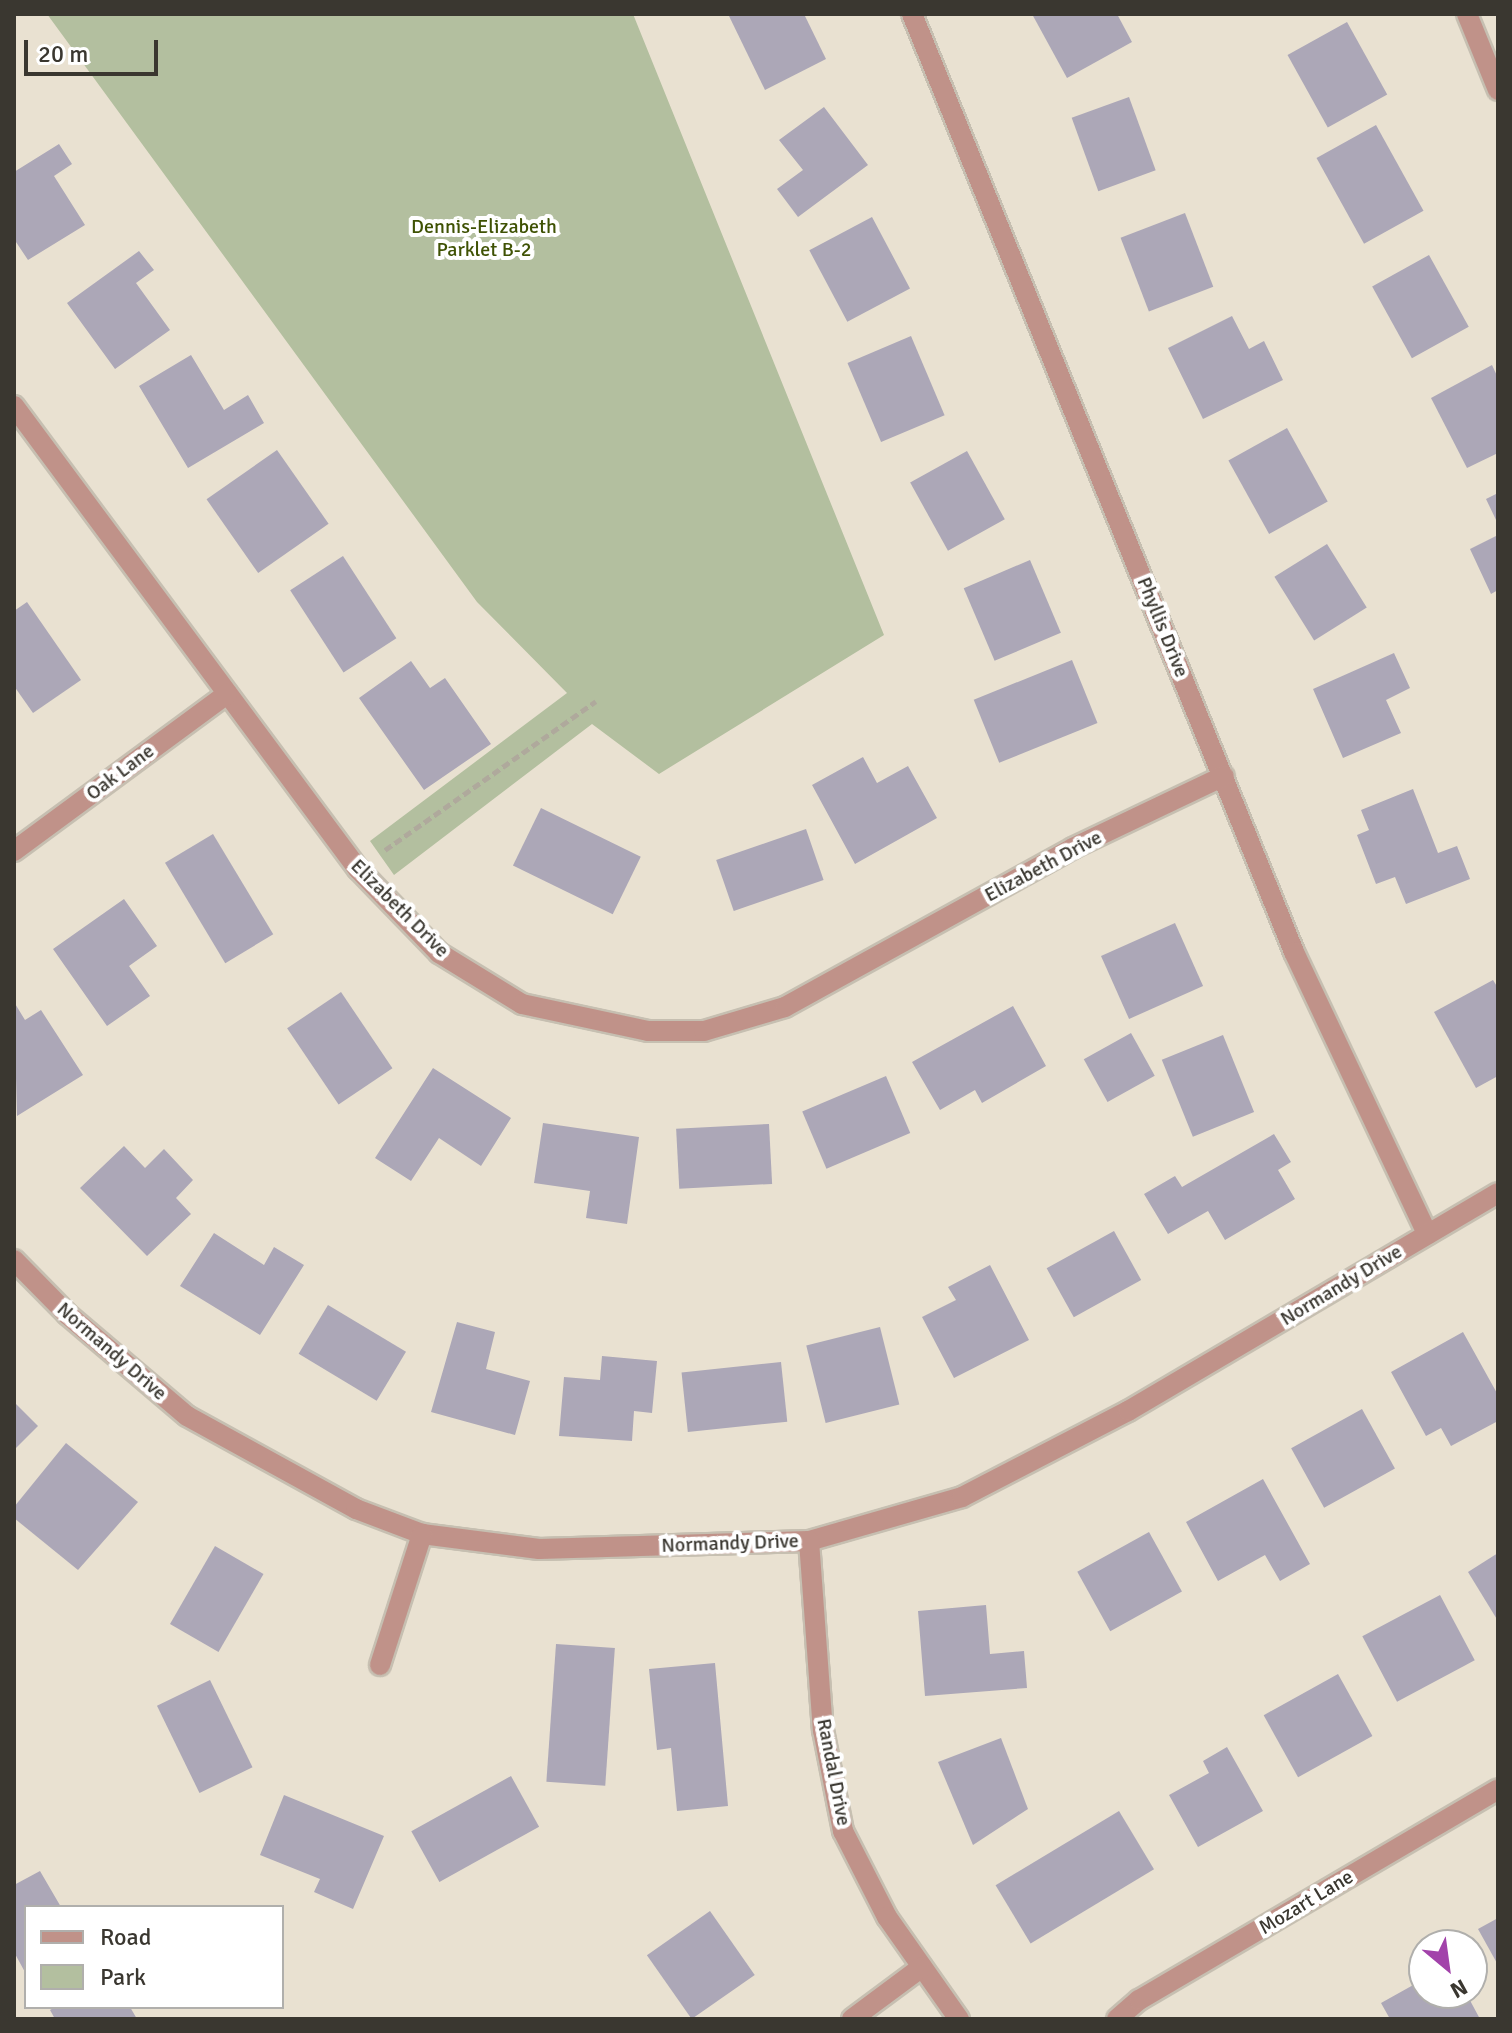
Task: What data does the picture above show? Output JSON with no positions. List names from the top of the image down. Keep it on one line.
{"streets":{"street":["Phyllis Drive","Oak Lane","Elizabeth Drive","Normandy Drive","Randal Drive","Mozart Lane"]},"crossings":[["Phyllis Drive","Elizabeth Drive"],["Phyllis Drive","Normandy Drive"],["Oak Lane","Elizabeth Drive"],["Normandy Drive","Randal Drive"]],"parks":["Dennis-Elizabeth Parklet B-2"],"legend":["Road","Park"],"scale_bar":"20 m","north":"bottom right"}
